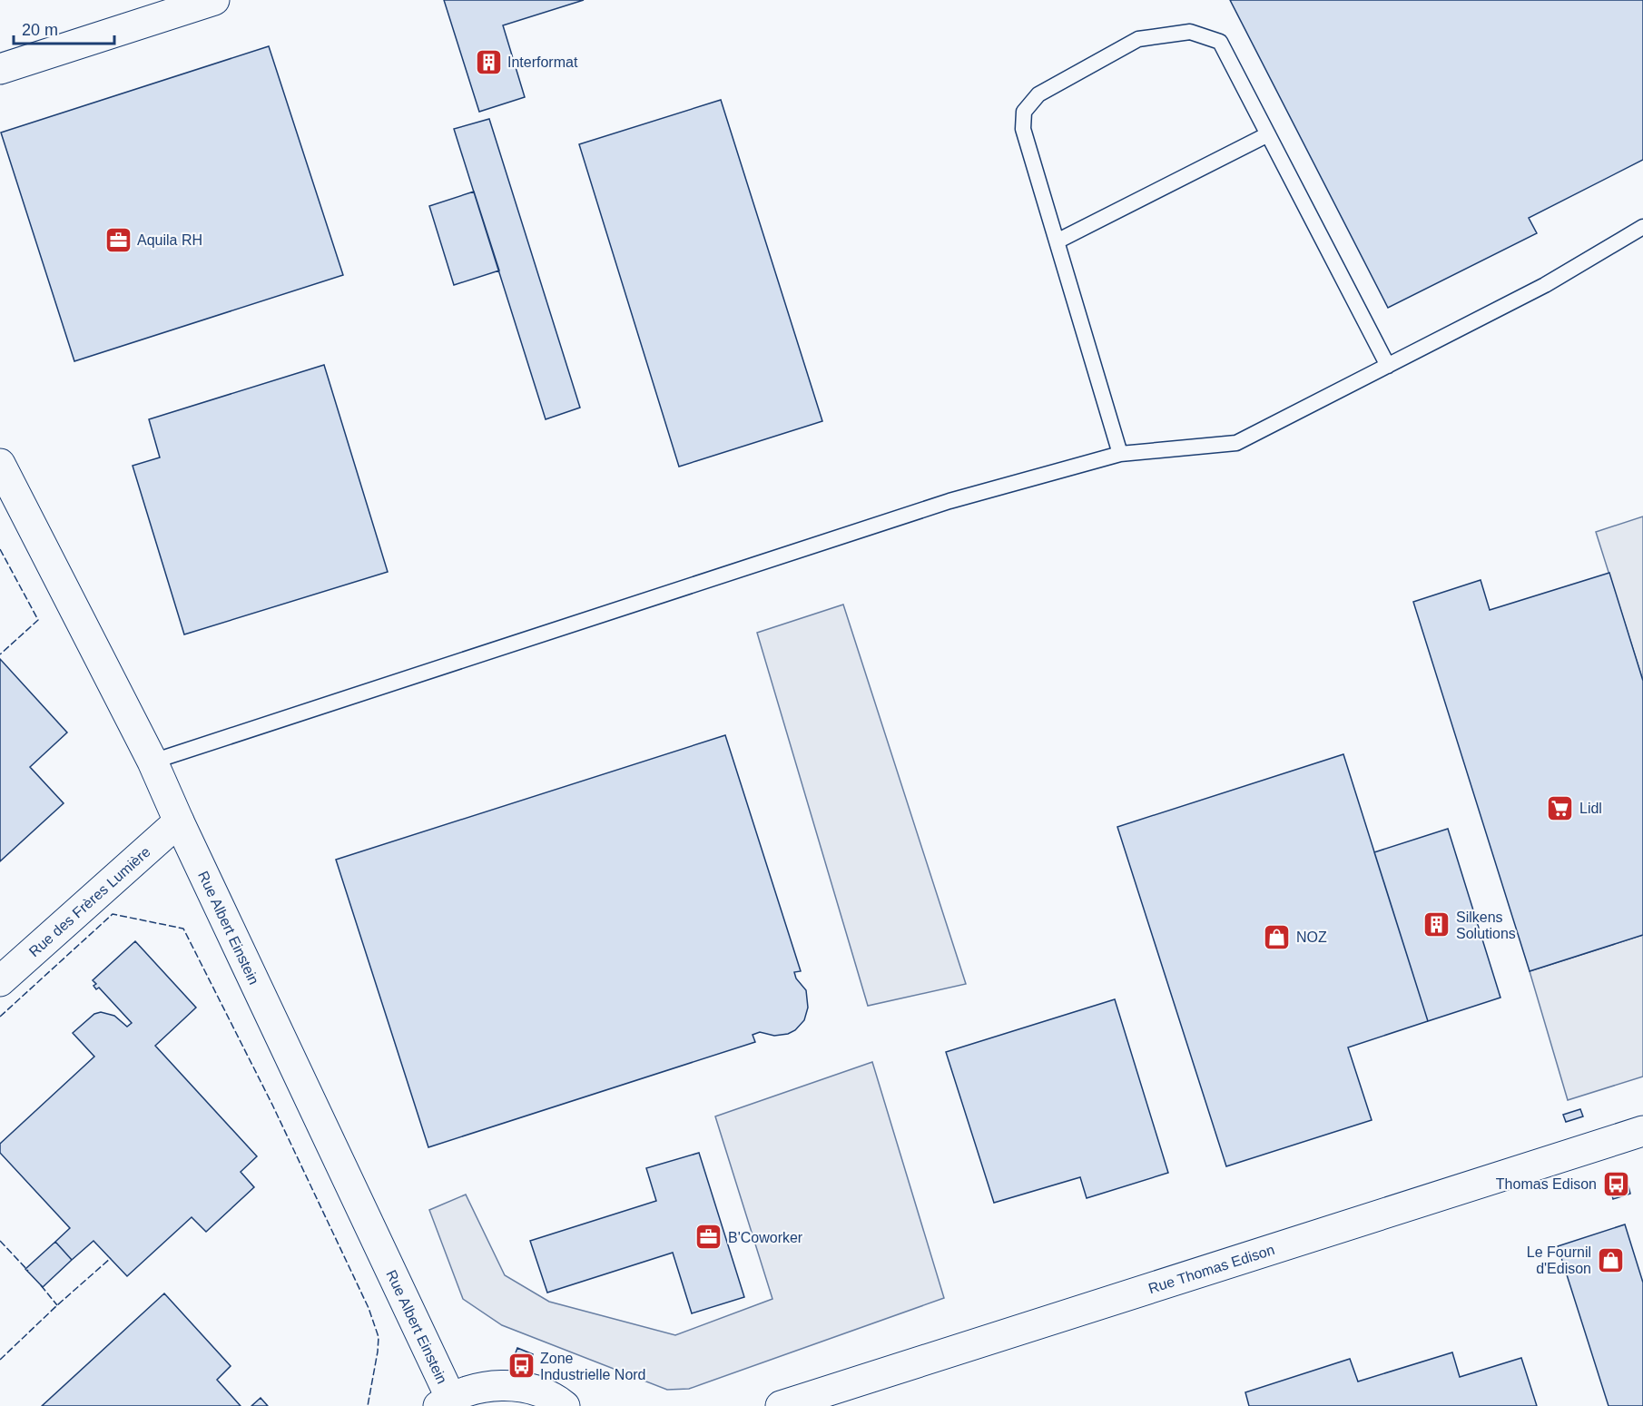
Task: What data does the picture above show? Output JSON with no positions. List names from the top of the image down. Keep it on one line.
{"streets":{"street":["Rue des Frères Lumière","Rue Albert Einstein","Rue Thomas Edison"]},"crossings":[["Rue des Frères Lumière","Rue Albert Einstein"]],"places":{"building":["Interformat","Silkens Solutions"],"office":["Aquila RH","B'Coworker"],"supermarket":["Lidl"],"shop":["NOZ","Le Fournil d'Edison"],"bus stop":["Thomas Edison","Zone Industrielle Nord"]},"scale_bar":"20 m"}
